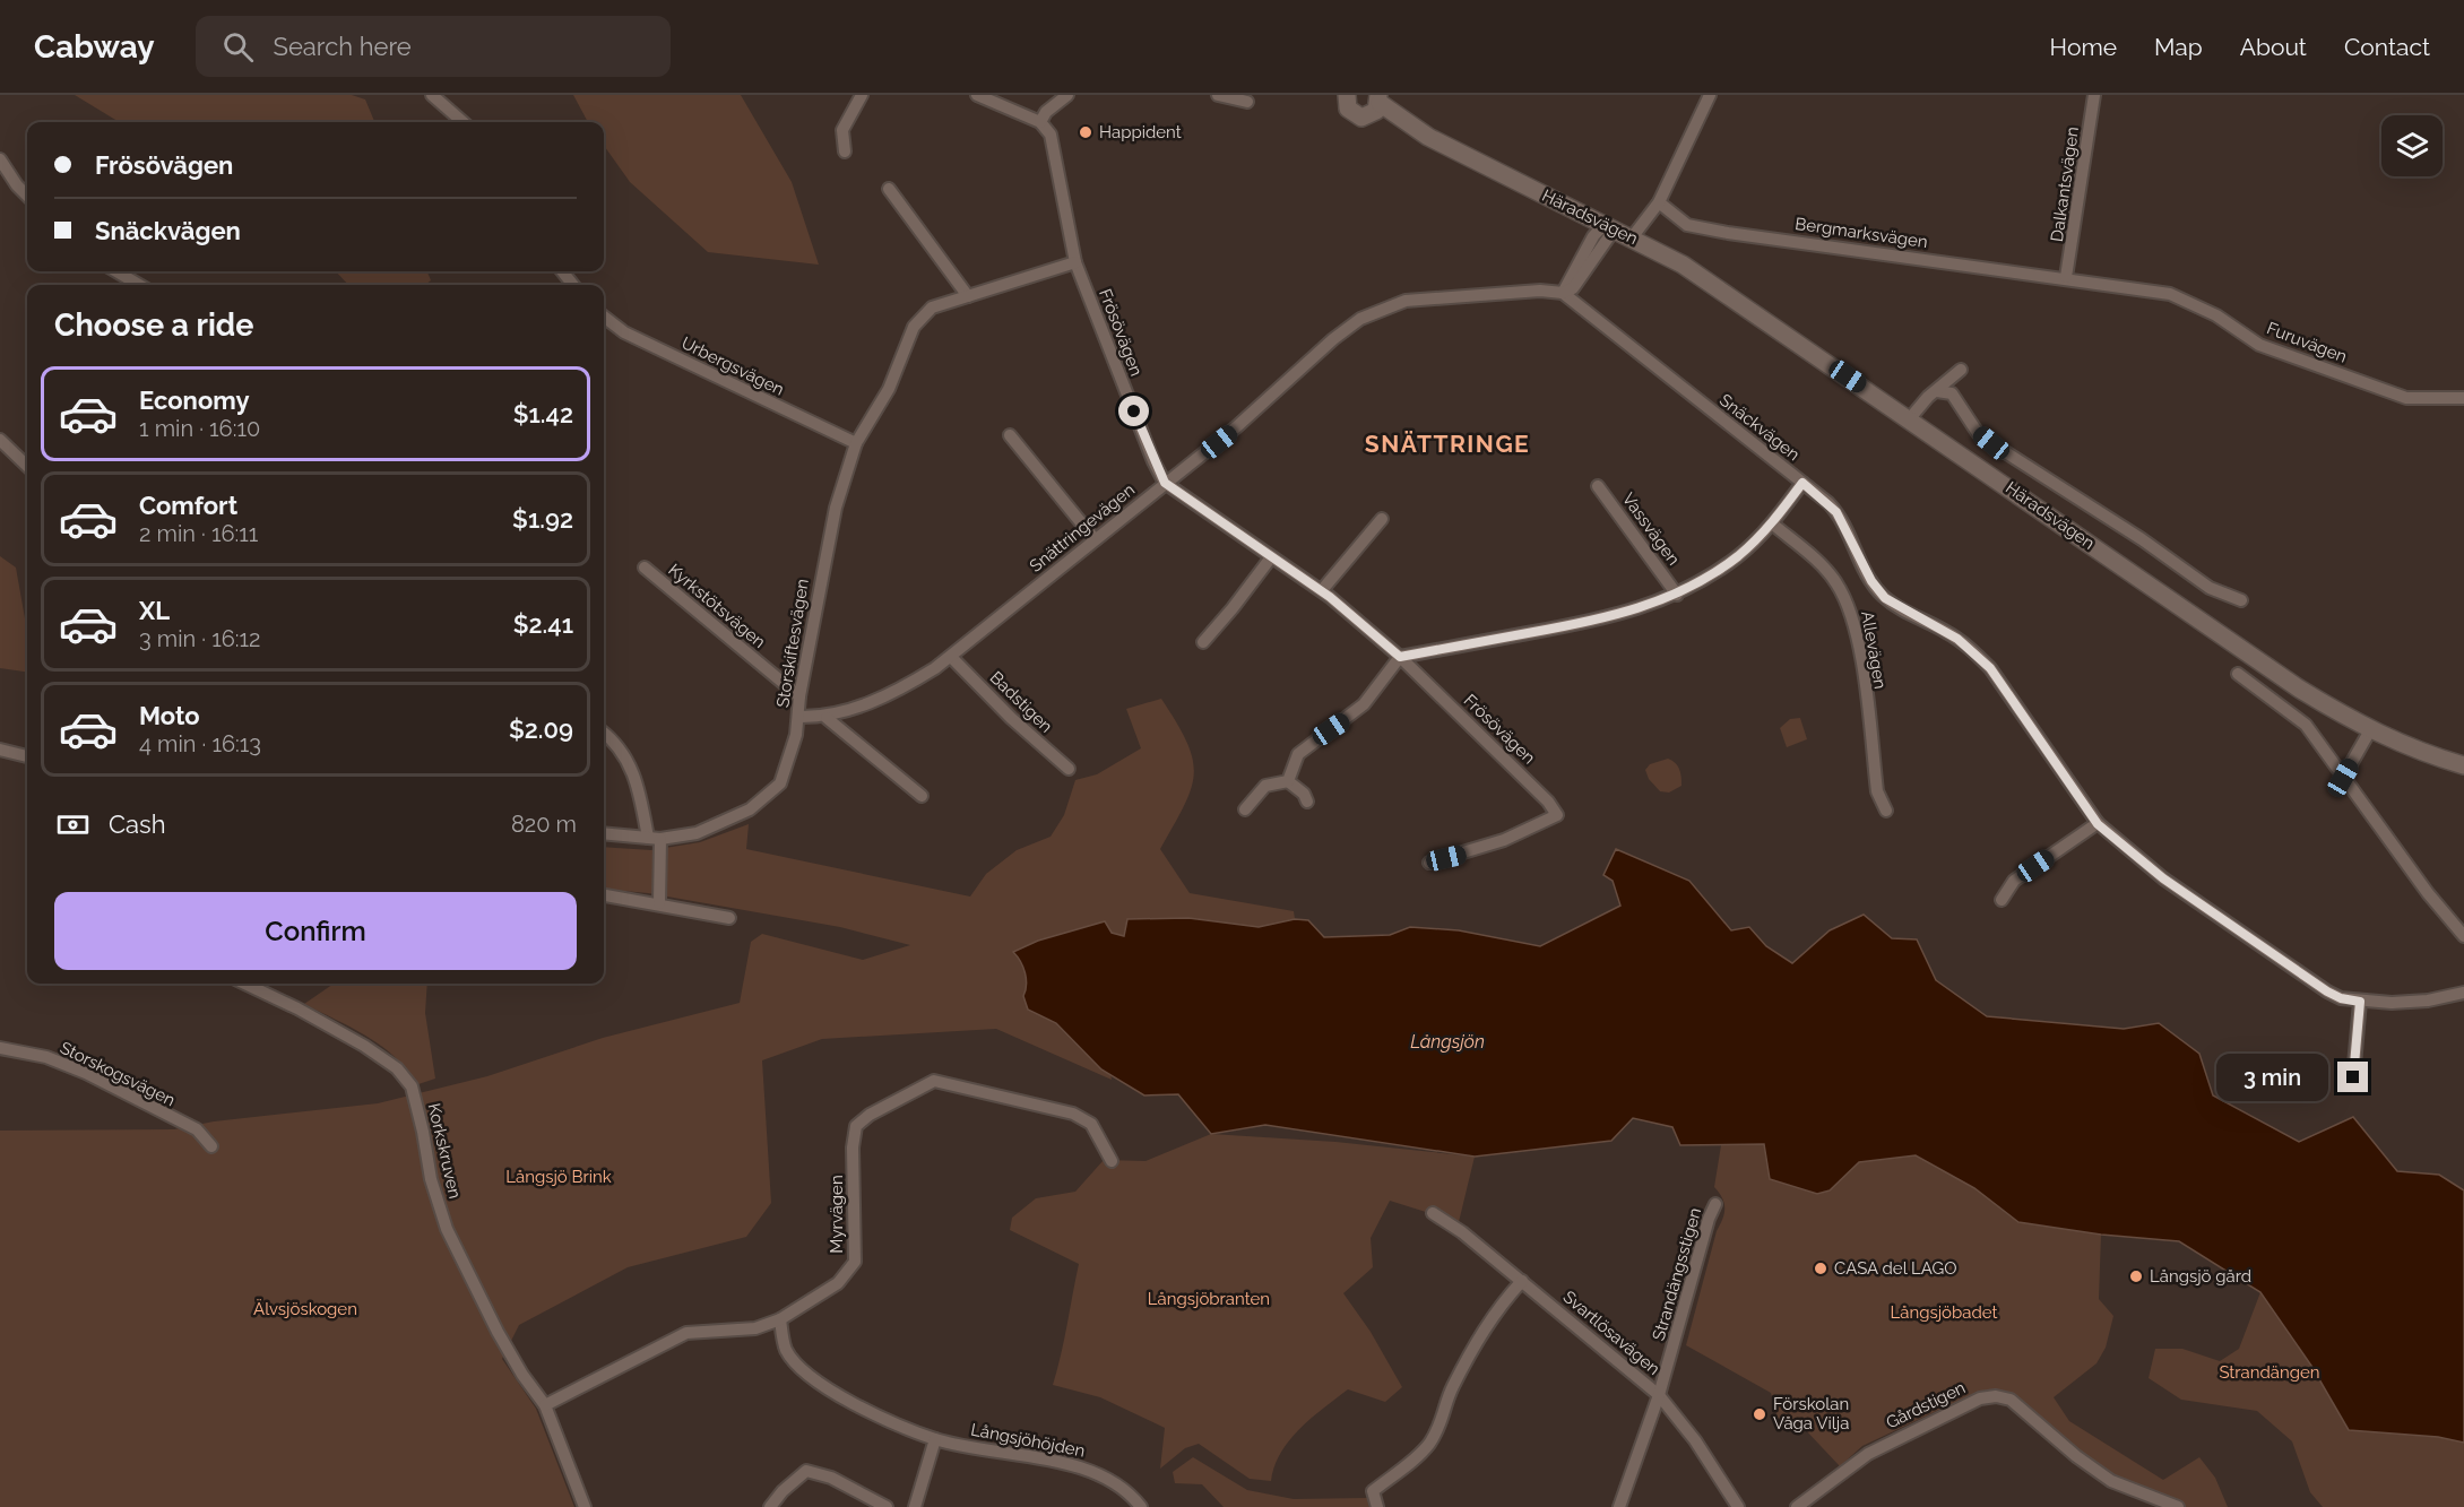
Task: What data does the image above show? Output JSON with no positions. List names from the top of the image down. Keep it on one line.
{"streets":{"street":["Dalkantsvägen","Häradsvägen","Bergmarksvägen","Frösövägen","Furuvägen","Urbergsvägen","Snäckvägen","Snättringevägen","Vassvägen","Kyrkstötsvägen","Storskiftesvägen","Allevägen","Badstigen","Storskogsvägen","Korkskruven","Myrvägen","Strandängsstigen","Svartlösavägen","Gårdstigen","Långsjöhöjden"]},"crossings":[["Dalkantsvägen","Bergmarksvägen"],["Dalkantsvägen","Furuvägen"],["Bergmarksvägen","Furuvägen"],["Frösövägen","Snättringevägen"],["Urbergsvägen","Storskiftesvägen"],["Snäckvägen","Snättringevägen"],["Snättringevägen","Storskiftesvägen"],["Snättringevägen","Badstigen"],["Kyrkstötsvägen","Storskiftesvägen"],["Korkskruven","Myrvägen"],["Myrvägen","Långsjöhöjden"],["Strandängsstigen","Svartlösavägen"]],"districts":["SNÄTTRINGE"],"water":["Långsjön"],"parks":["Långsjö Brink","Långsjöbranten","Älvsjöskogen","Långsjöbadet","Strandängen"],"places":["Happident","CASA del LAGO","Långsjö gård","Förskolan Våga Vilja"],"page":{"header":"Cabway","search":"Search here","nav":["Home","Map","About","Contact"],"banner":["Frösövägen","Snäckvägen"],"heading":"Choose a ride","list":[{"name":"Economy","note":"1 min · 16:10","value":"$1.42"},{"name":"Comfort","note":"2 min · 16:11","value":"$1.92"},{"name":"XL","note":"3 min · 16:12","value":"$2.41"},{"name":"Moto","note":"4 min · 16:13","value":"$2.09"}],"pay":["Cash","820 m"],"buttons":"Confirm","bubble":"3 min"}}
